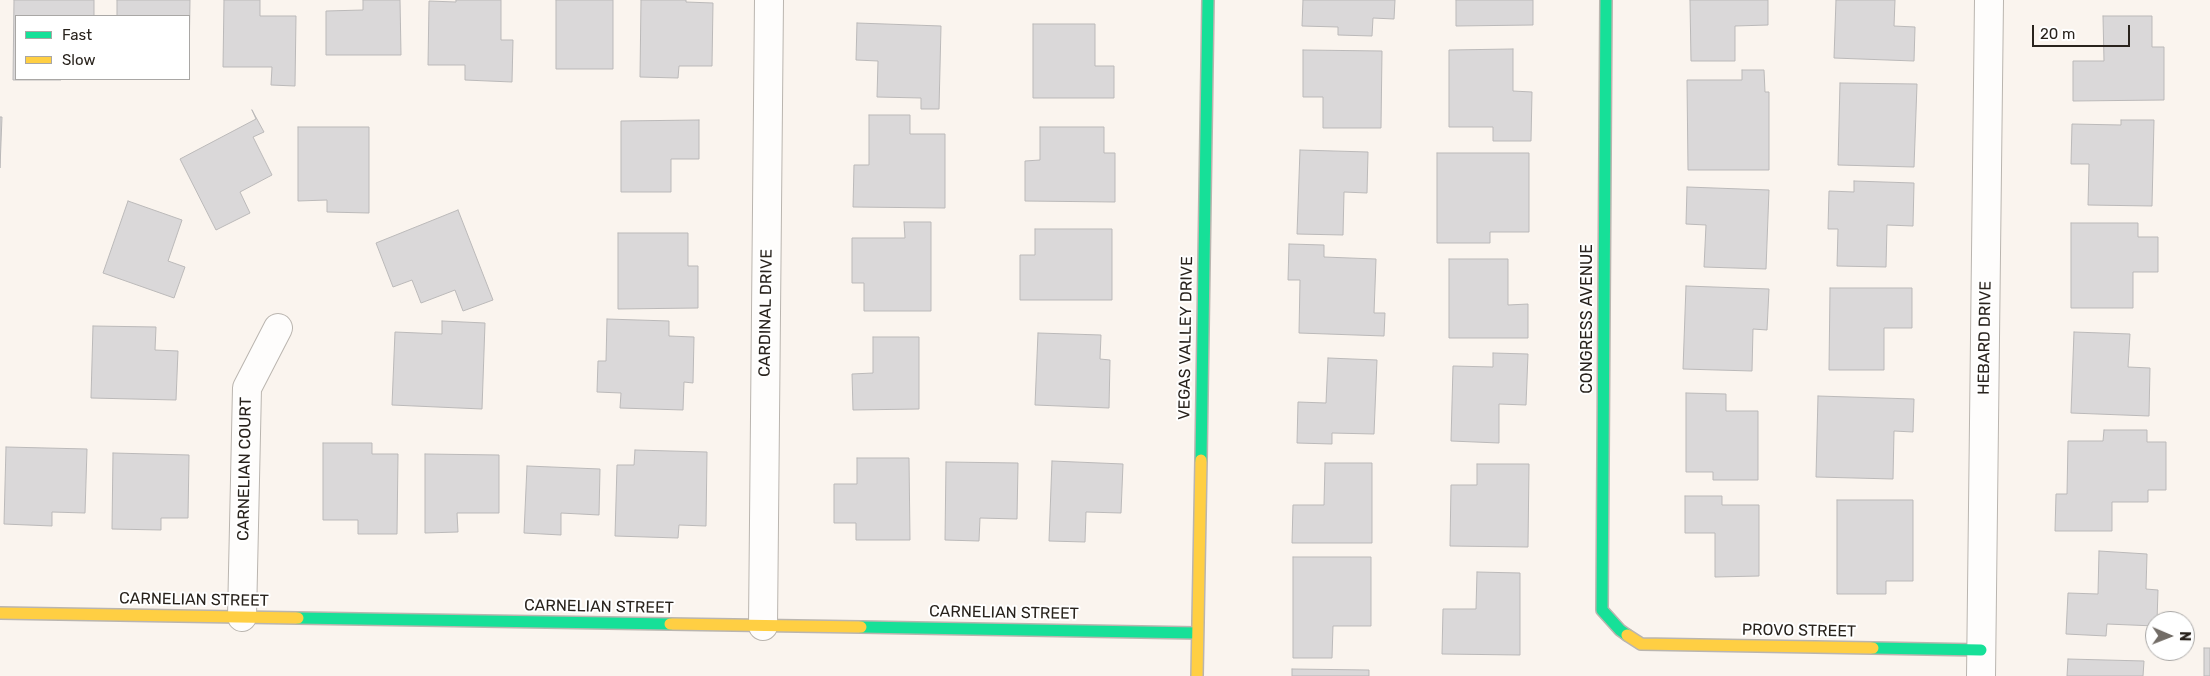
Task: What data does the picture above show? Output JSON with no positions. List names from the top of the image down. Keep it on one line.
{"streets":{"street":["CARDINAL DRIVE","CONGRESS AVENUE","VEGAS VALLEY DRIVE","HEBARD DRIVE","CARNELIAN COURT","CARNELIAN STREET","PROVO STREET"]},"crossings":[["CARDINAL DRIVE","CARNELIAN STREET"],["CONGRESS AVENUE","PROVO STREET"],["VEGAS VALLEY DRIVE","CARNELIAN STREET"],["HEBARD DRIVE","PROVO STREET"],["CARNELIAN COURT","CARNELIAN STREET"]],"legend":["Fast","Slow"],"scale_bar":"20 m","north":"right"}
